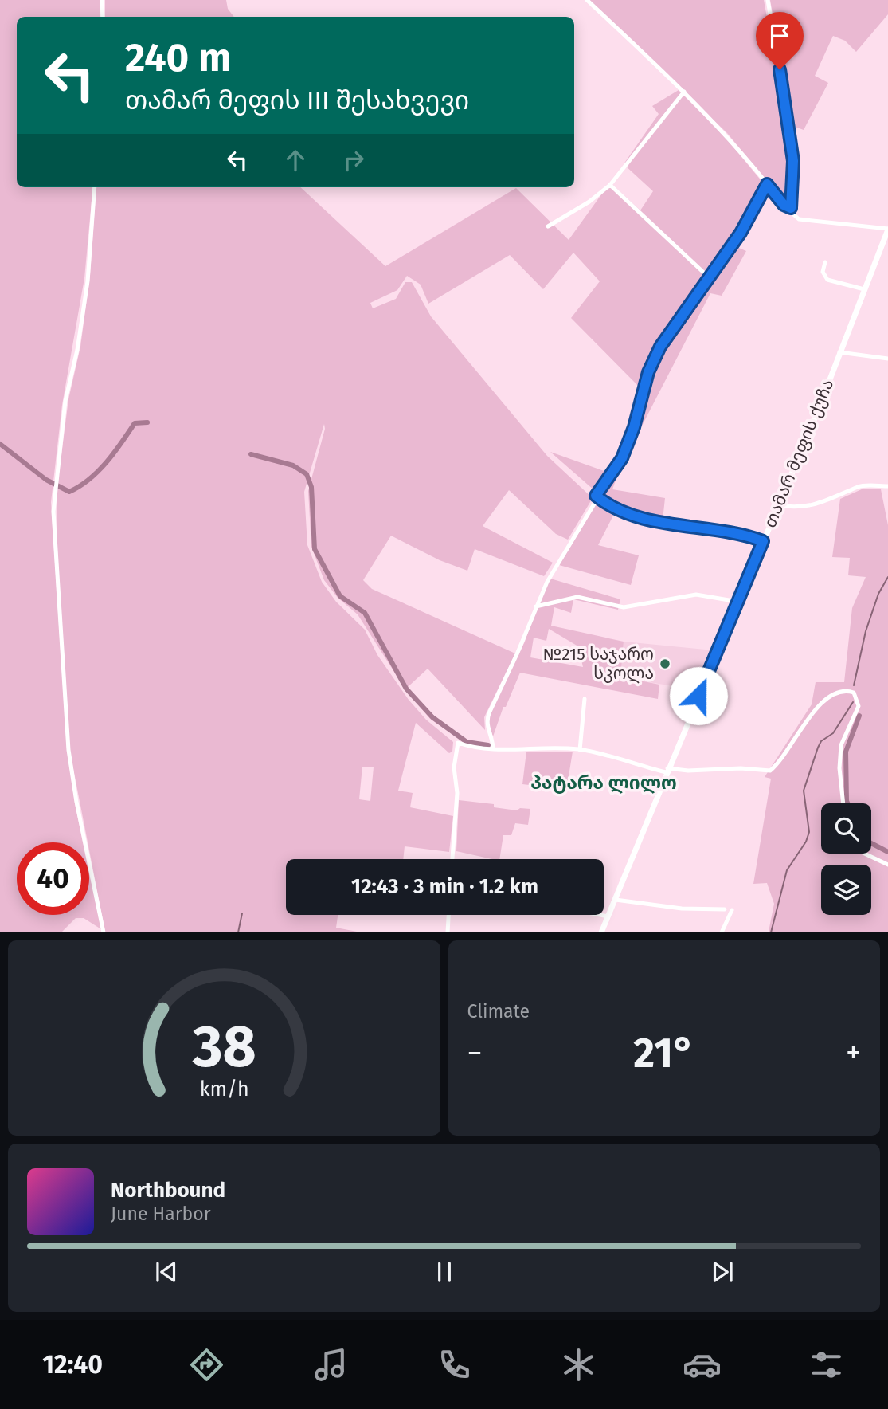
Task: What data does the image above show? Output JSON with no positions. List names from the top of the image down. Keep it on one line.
{"streets":{"street":["თამარ მეფის ქუჩა"]},"districts":["პატარა ლილო"],"places":["№215 საჯარო სკოლა"],"page":{"turn":["240 m","თამარ მეფის III შესახვევი"],"limit":"40","trip":"12:43 · 3 min · 1.2 km","tile":"Climate","heat":["−","21°","+"],"song":["Northbound","June Harbor"],"tabs":"12:40","gauge":["38","km/h"]}}
